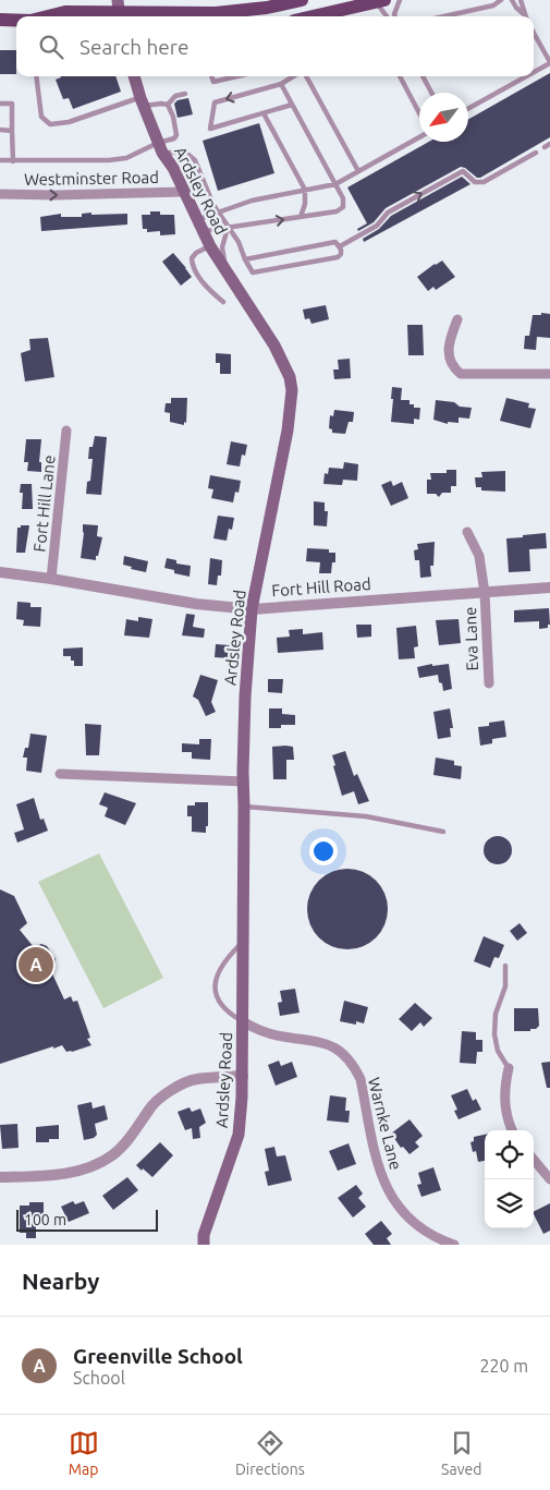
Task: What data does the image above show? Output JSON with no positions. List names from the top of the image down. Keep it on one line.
{"streets":{"main road":["Ardsley Road"],"street":["Westminster Road","Fort Hill Lane","Fort Hill Road","Eva Lane","Warnke Lane"]},"crossings":[["Westminster Road","Ardsley Road"],["Ardsley Road","Fort Hill Road"],["Ardsley Road","Warnke Lane"],["Fort Hill Lane","Fort Hill Road"],["Fort Hill Road","Eva Lane"]],"one_way":["Westminster Road"],"scale_bar":"100 m","north":"bottom left","page":{"search":"Search here","pins":"A","scale":"100 m","heading":"Nearby","list":[{"mark":"A","name":"Greenville School","note":"School","value":"220 m"}],"nav":["Map","Directions","Saved"]}}
